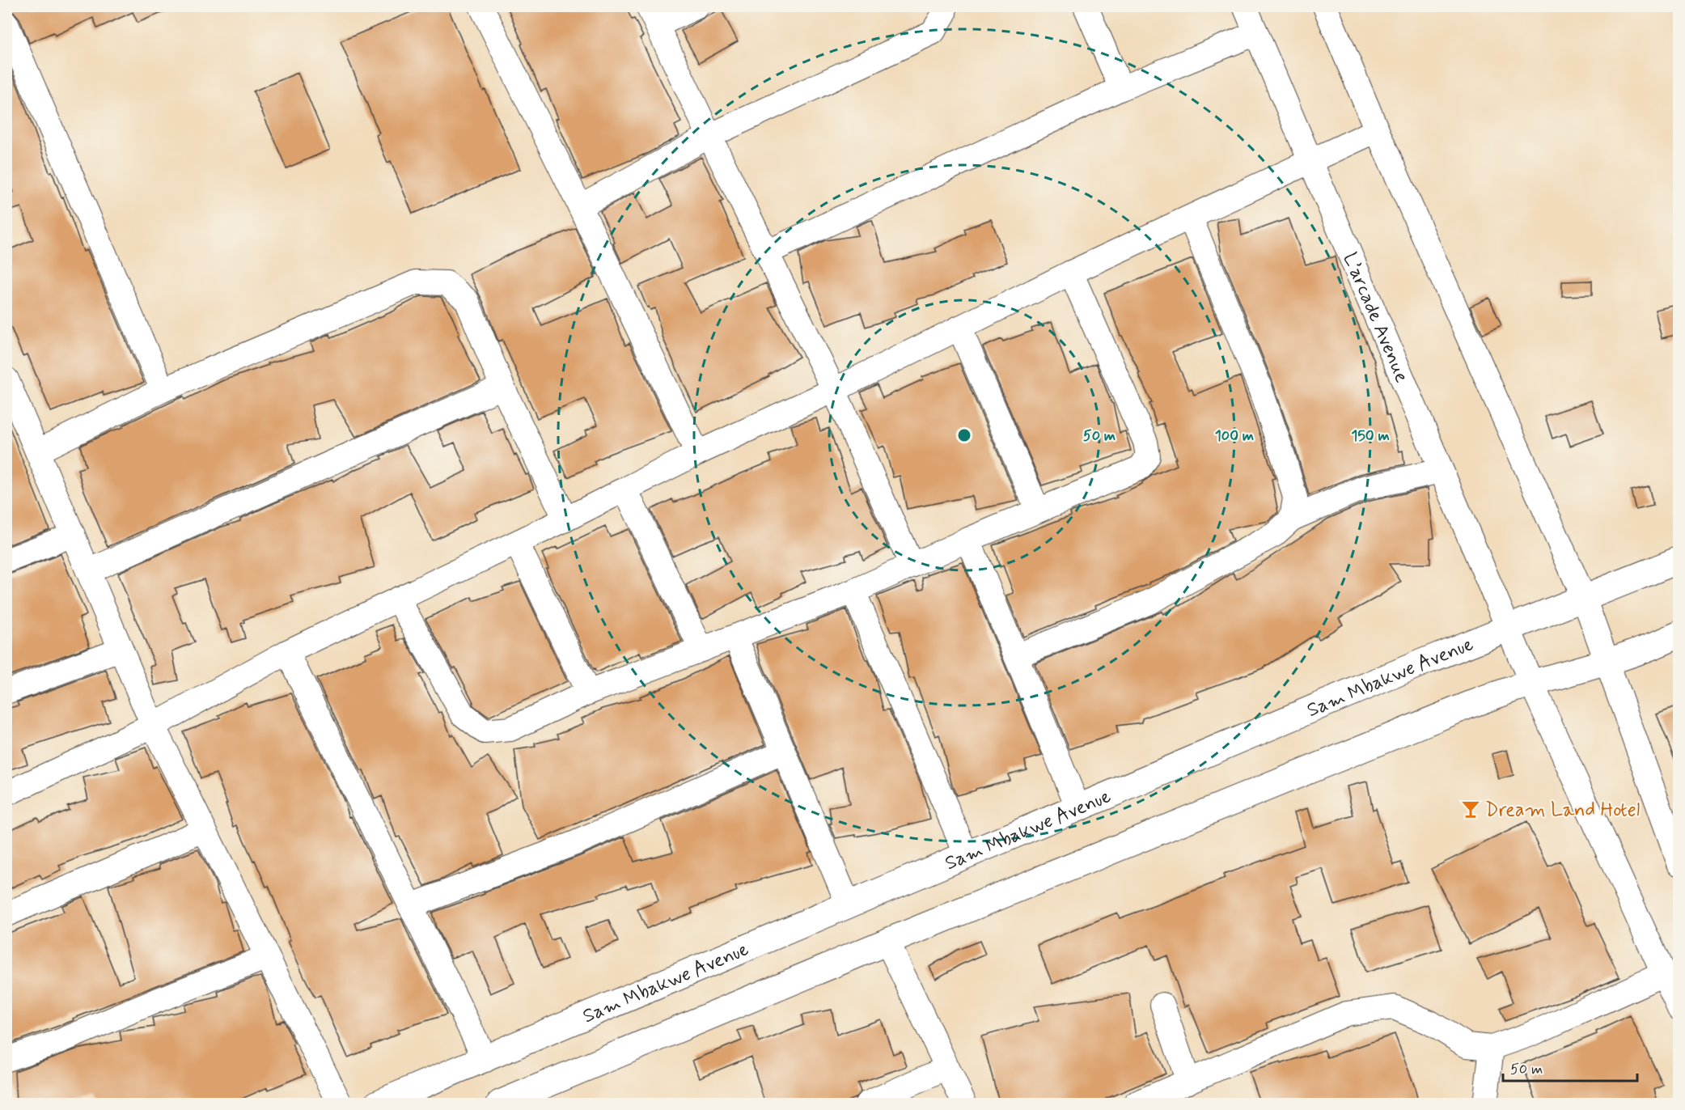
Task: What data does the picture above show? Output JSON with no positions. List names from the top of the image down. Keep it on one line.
{"streets":{"main road":["Sam Mbakwe Avenue"],"street":["L’arcade Avenue"]},"crossings":[["L’arcade Avenue","Sam Mbakwe Avenue"]],"places":{"bar":["Dream Land Hotel"]},"scale_bar":"50 m","rings":["50 m","100 m","150 m"]}
